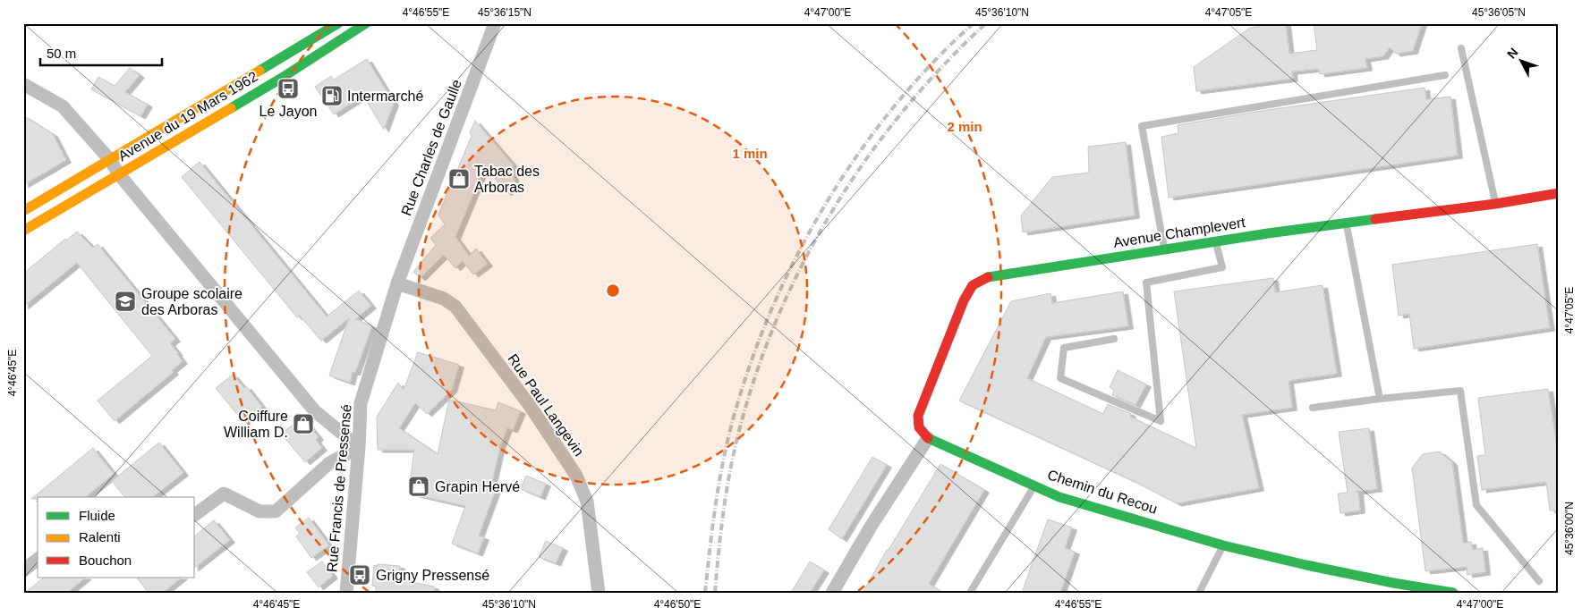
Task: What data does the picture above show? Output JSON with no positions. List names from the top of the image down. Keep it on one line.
{"streets":{"street":["Avenue du 19 Mars 1962","Rue Charles de Gaulle","Avenue Champlevert","Rue Paul Langevin","Rue Francis de Pressensé","Chemin du Recou"]},"crossings":[["Rue Charles de Gaulle","Rue Paul Langevin"],["Rue Charles de Gaulle","Rue Francis de Pressensé"],["Avenue Champlevert","Chemin du Recou"],["Rue Paul Langevin","Rue Francis de Pressensé"]],"places":{"bus stop":["Le Jayon","Grigny Pressensé"],"fuel station":["Intermarché"],"shop":["Tabac des Arboras","Coiffure William D.","Grapin Hervé"],"school or university":["Groupe scolaire des Arboras"]},"legend":["Fluide","Ralenti","Bouchon"],"scale_bar":"50 m","north":"top left","coordinates":["4°46'55\"E","45°36'15\"N","4°47'00\"E","45°36'10\"N","4°47'05\"E","45°36'05\"N","4°46'45\"E","45°36'00\"N","4°46'50\"E"],"rings":["2 min","1 min"]}
